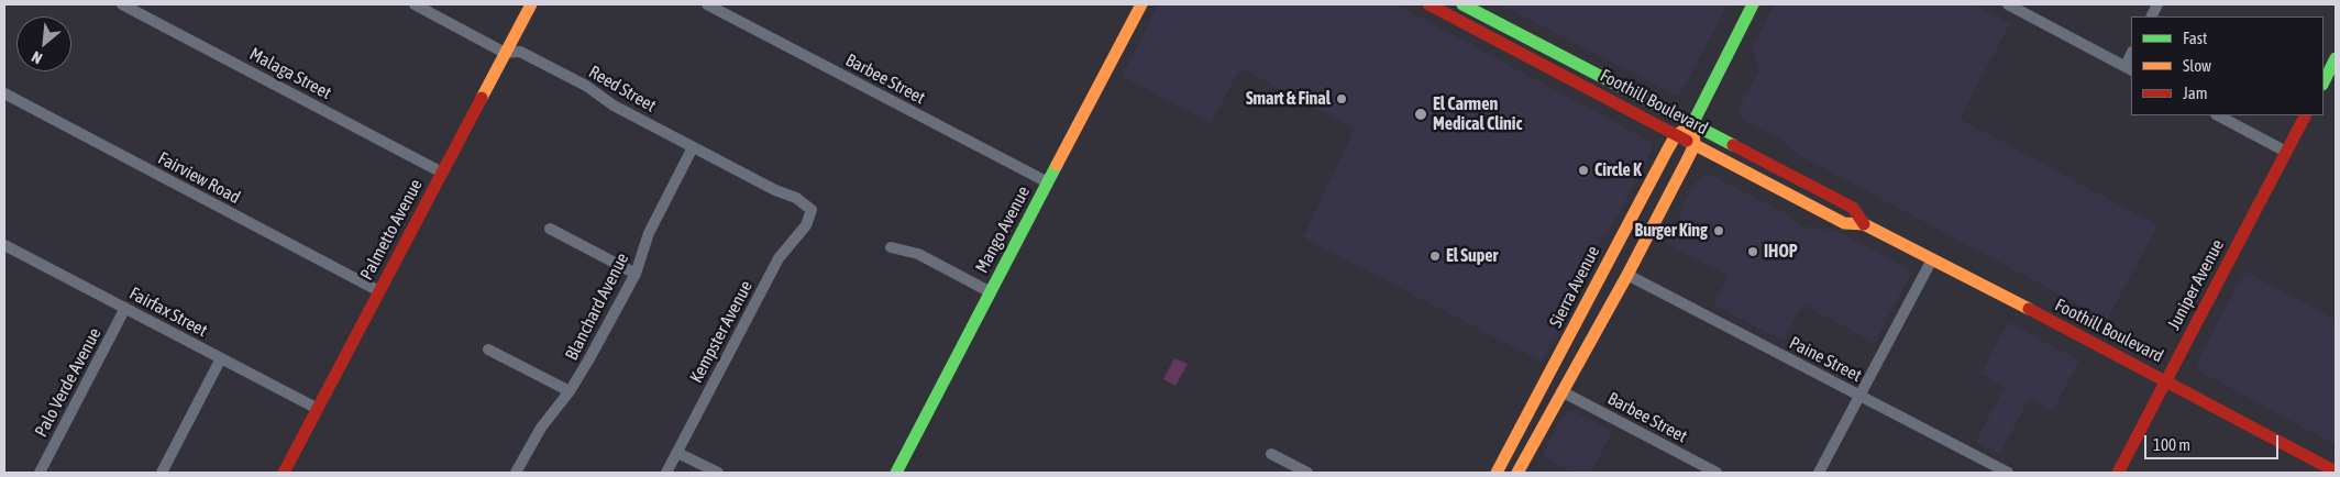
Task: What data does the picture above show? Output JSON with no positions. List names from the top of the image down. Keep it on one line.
{"streets":{"main road":["Foothill Boulevard","Palmetto Avenue","Mango Avenue","Juniper Avenue","Sierra Avenue"],"street":["Malaga Street","Barbee Street","Reed Street","Fairview Road","Blanchard Avenue","Fairfax Street","Kempster Avenue","Paine Street","Palo Verde Avenue"]},"crossings":[["Malaga Street","Palmetto Avenue"],["Barbee Street","Mango Avenue"],["Reed Street","Palmetto Avenue"],["Reed Street","Blanchard Avenue"],["Reed Street","Kempster Avenue"],["Foothill Boulevard","Juniper Avenue"],["Foothill Boulevard","Sierra Avenue"],["Fairview Road","Palmetto Avenue"],["Palmetto Avenue","Fairfax Street"],["Fairfax Street","Palo Verde Avenue"]],"places":["Smart & Final","El Carmen Medical Clinic","Circle K","Burger King","IHOP","El Super"],"legend":["Fast","Slow","Jam"],"scale_bar":"100 m","north":"bottom left"}
